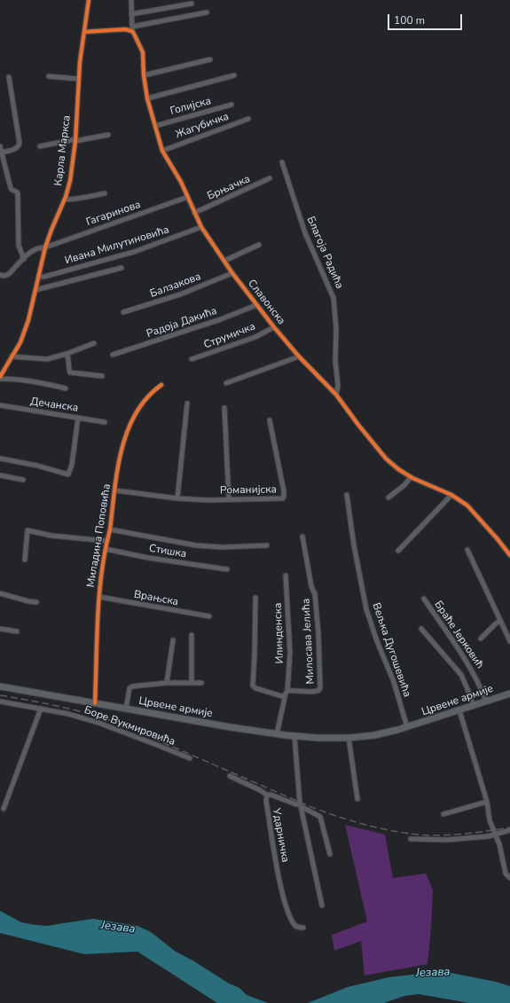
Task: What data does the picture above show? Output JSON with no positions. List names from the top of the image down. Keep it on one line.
{"streets":{"main road":["Црвене армије"],"street":["Голијска","Жагубичка","Карла Маркса","Брњачка","Гагаринова","Ивана Милутиновића","Благоја Радића","Балзакова","Славонска","Радоја Дакића","Струмичка","Дечанска","Романијска","Миладина Поповића","Стишка","Врањска","Илинденска","Браће Јерковић","Милосава Јелића","Вељка Дугошевића","Боре Вукмировића","Ударничка"]},"crossings":[["Голијска","Славонска"],["Жагубичка","Славонска"],["Карла Маркса","Гагаринова"],["Карла Маркса","Ивана Милутиновића"],["Брњачка","Славонска"],["Гагаринова","Славонска"],["Ивана Милутиновића","Славонска"],["Благоја Радића","Славонска"],["Балзакова","Славонска"],["Славонска","Радоја Дакића"],["Славонска","Струмичка"],["Романијска","Миладина Поповића"],["Миладина Поповића","Стишка"],["Миладина Поповића","Врањска"],["Миладина Поповића","Црвене армије"],["Илинденска","Милосава Јелића"],["Браће Јерковић","Црвене армије"],["Вељка Дугошевића","Црвене армије"]],"water":["Језава"],"scale_bar":"100 m"}
